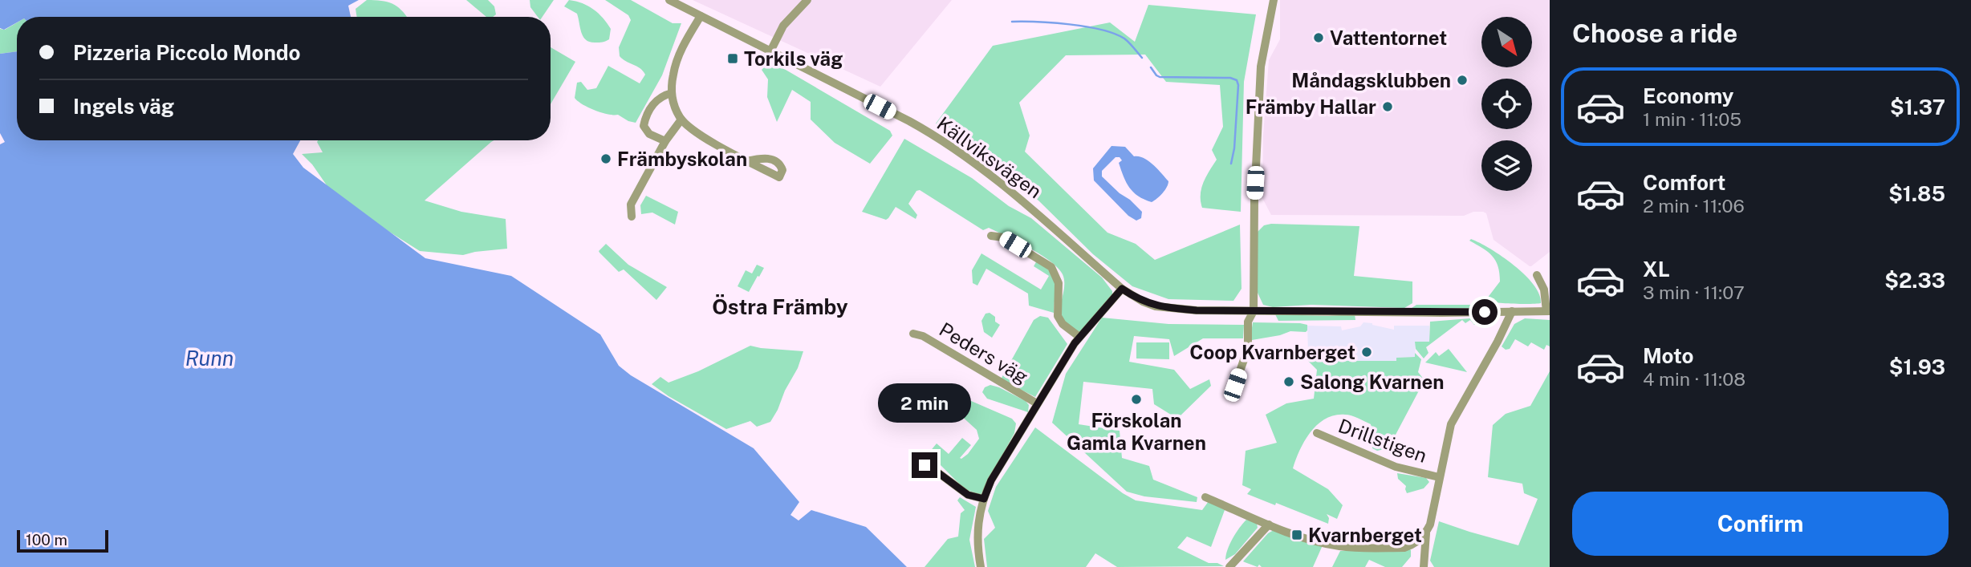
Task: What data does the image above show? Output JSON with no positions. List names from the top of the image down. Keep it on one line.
{"streets":{"street":["Källviksvägen","Peders väg","Drillstigen"]},"districts":["Östra Främby"],"water":["Runn"],"places":{"other":["Vattentornet","Måndagsklubben","Främby Hallar","Främbyskolan","Coop Kvarnberget","Salong Kvarnen","Förskolan Gamla Kvarnen"],"transit":["Torkils väg","Kvarnberget"]},"scale_bar":"100 m","north":"bottom right","page":{"heading":"Choose a ride","banner":["Pizzeria Piccolo Mondo","Ingels väg"],"list":[{"name":"Economy","note":"1 min · 11:05","value":"$1.37"},{"name":"Comfort","note":"2 min · 11:06","value":"$1.85"},{"name":"XL","note":"3 min · 11:07","value":"$2.33"},{"name":"Moto","note":"4 min · 11:08","value":"$1.93"}],"bubble":"2 min","buttons":"Confirm","scale":"100 m"}}
